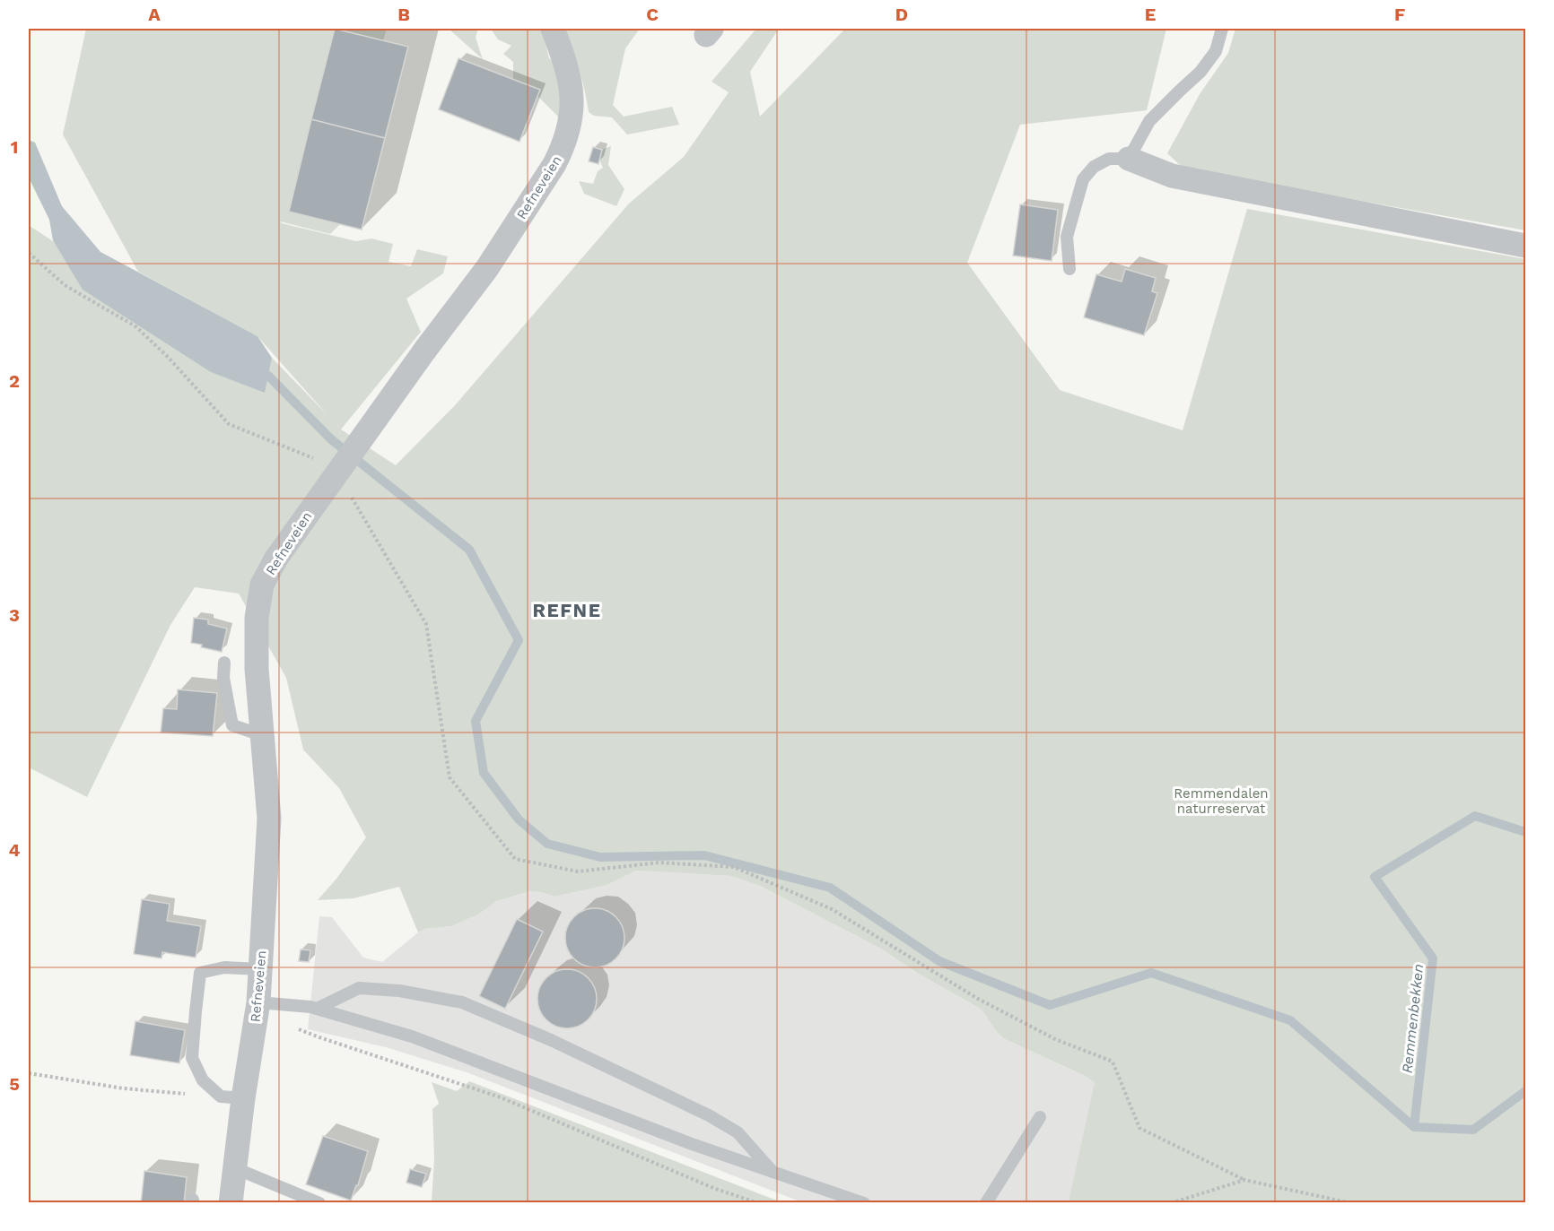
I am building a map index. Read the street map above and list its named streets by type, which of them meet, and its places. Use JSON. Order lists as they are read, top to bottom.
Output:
{
  "streets": {
    "street": ["Refneveien"]
  },
  "districts": ["REFNE"],
  "water": ["Remmenbekken"],
  "parks": ["Remmendalen naturreservat"],
  "grid": {
    "columns": [
      "A",
      "B",
      "C",
      "D",
      "E",
      "F"
    ],
    "rows": [
      "1",
      "2",
      "3",
      "4",
      "5"
    ]
  }
}
